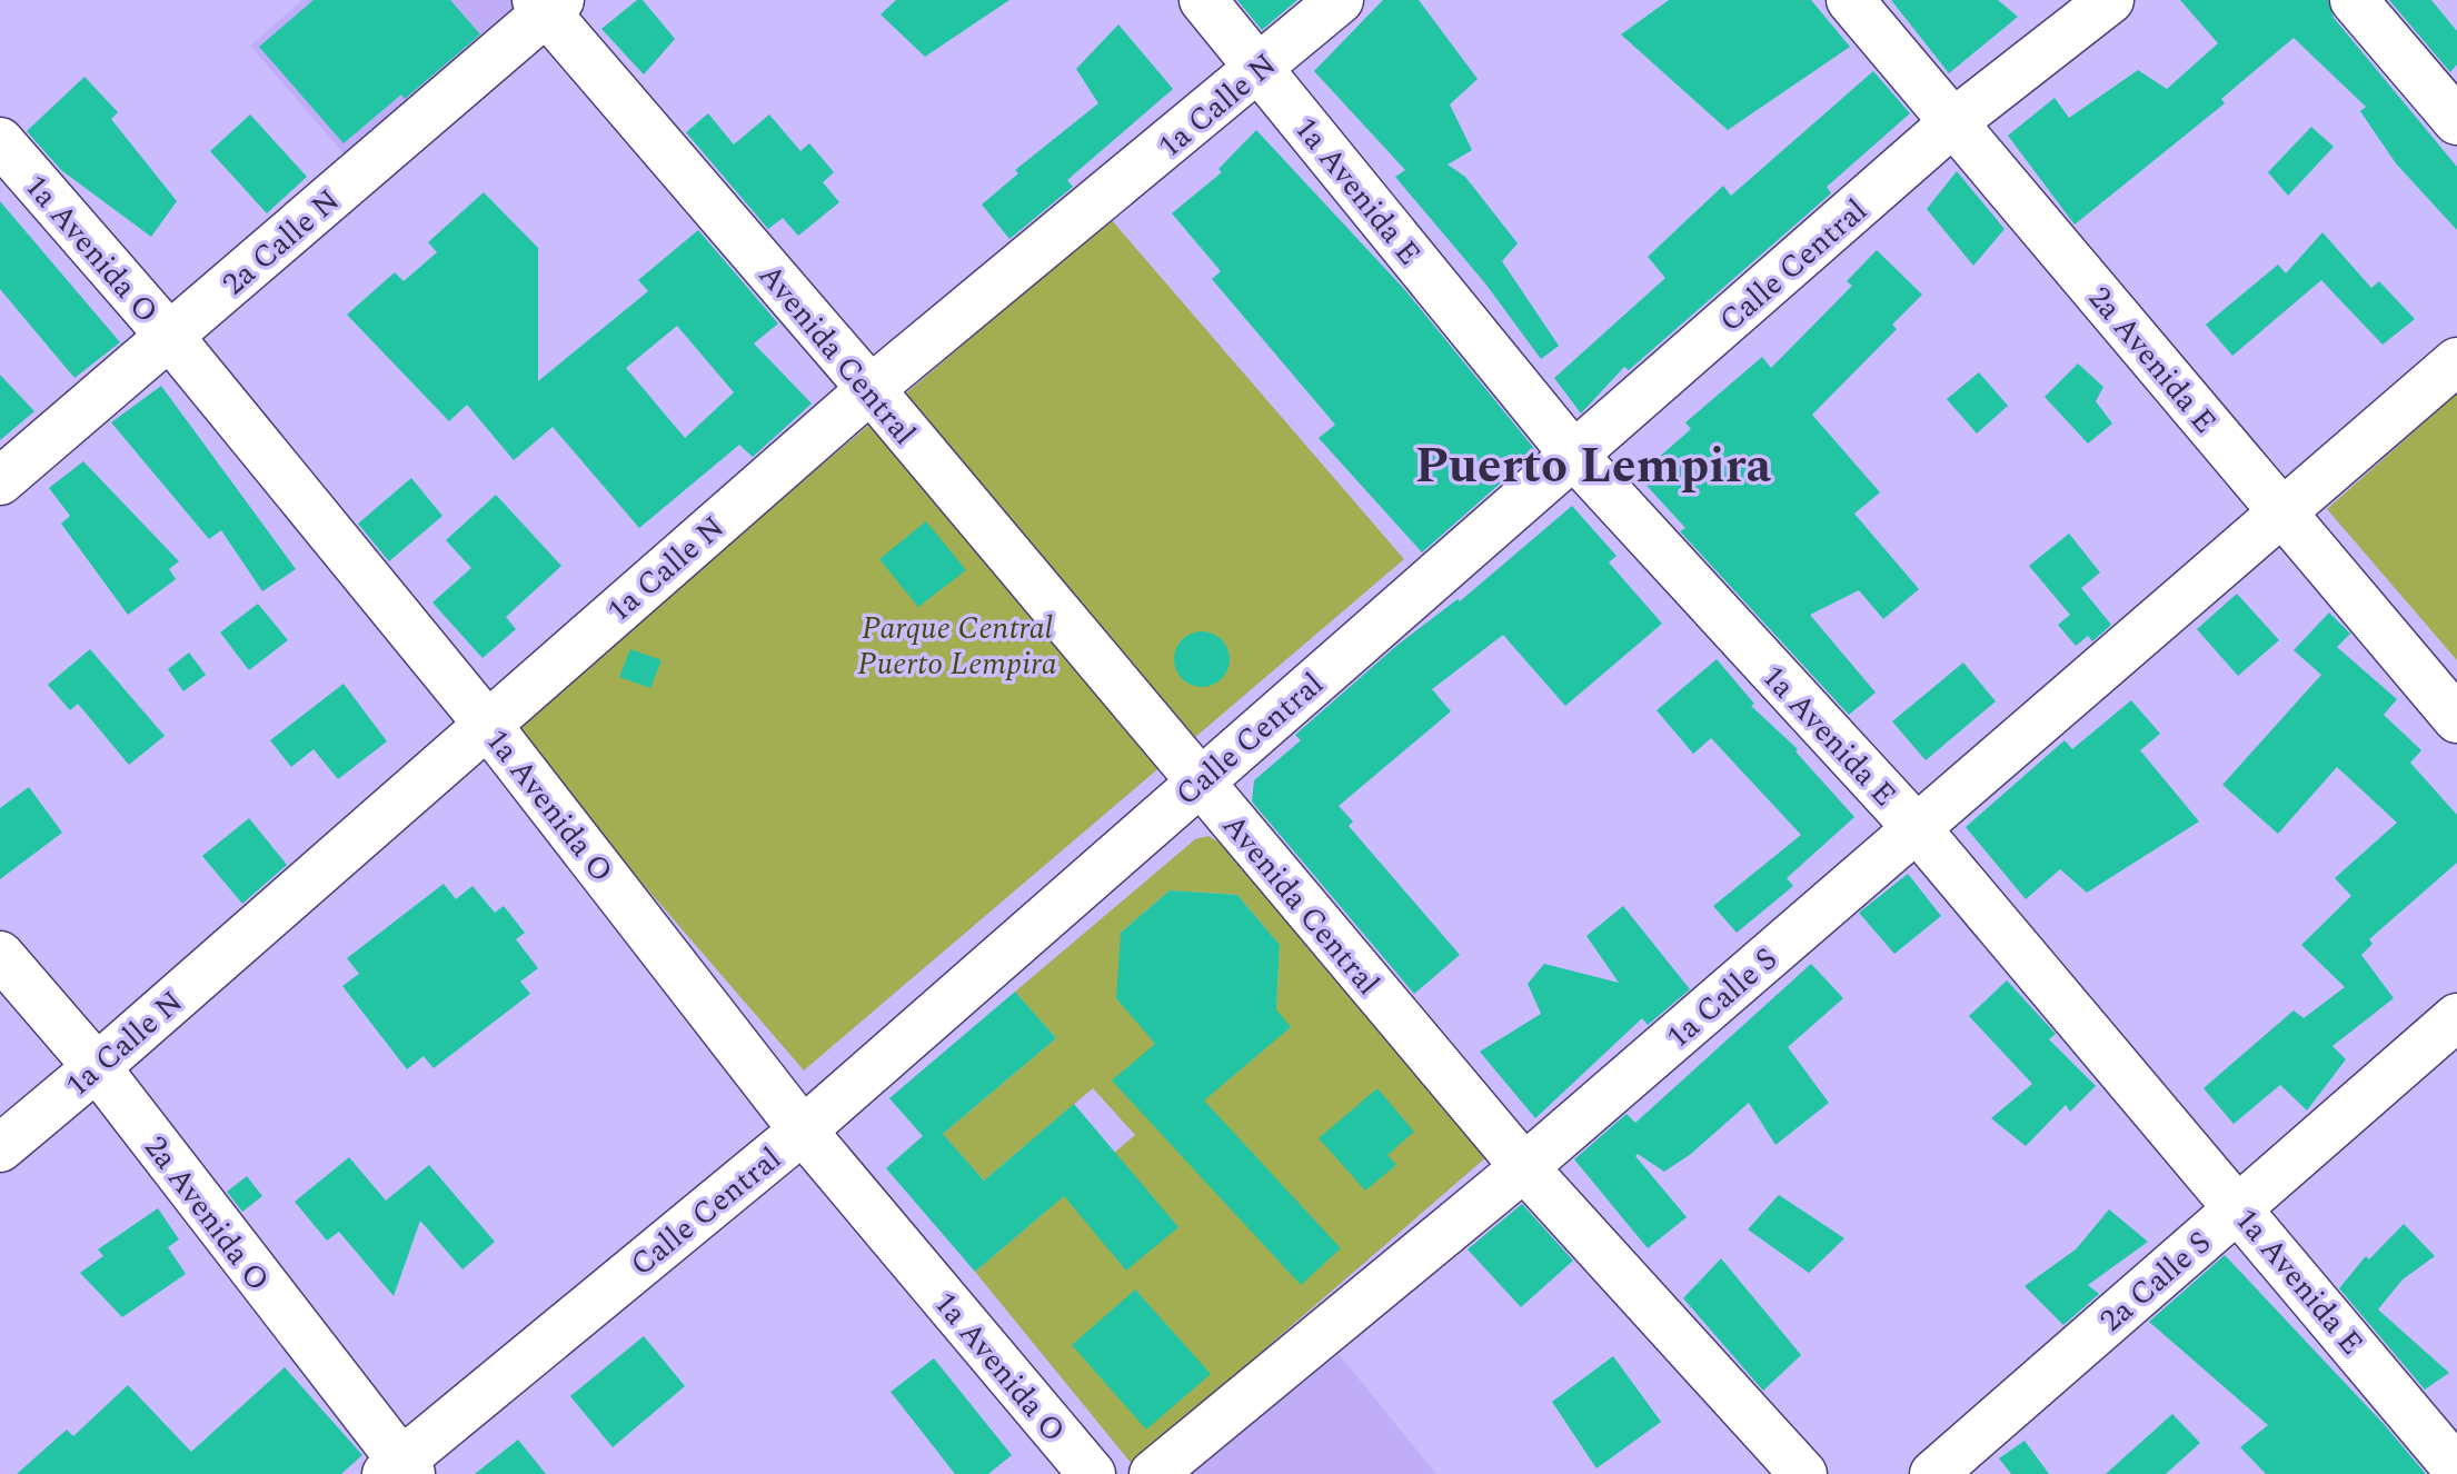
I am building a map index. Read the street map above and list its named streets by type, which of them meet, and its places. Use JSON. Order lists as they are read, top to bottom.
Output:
{
  "streets": {
    "street": [
      "1a Calle N",
      "1a Avenida E",
      "2a Calle N",
      "1a Avenida O",
      "Calle Central",
      "Avenida Central",
      "2a Avenida E",
      "1a Calle S",
      "2a Avenida O",
      "2a Calle S"
    ]
  },
  "crossings": [
    ["1a Calle N", "1a Avenida E"],
    ["1a Calle N", "1a Avenida O"],
    ["1a Calle N", "Avenida Central"],
    ["1a Calle N", "2a Avenida O"],
    ["1a Avenida E", "Calle Central"],
    ["1a Avenida E", "1a Calle S"],
    ["1a Avenida E", "2a Calle S"],
    ["2a Calle N", "1a Avenida O"],
    ["2a Calle N", "Avenida Central"],
    ["1a Avenida O", "Calle Central"],
    ["Calle Central", "Avenida Central"],
    ["Calle Central", "2a Avenida E"],
    ["Calle Central", "2a Avenida O"],
    ["Avenida Central", "1a Calle S"],
    ["2a Avenida E", "1a Calle S"]
  ],
  "districts": ["Puerto Lempira"],
  "parks": ["Parque Central Puerto Lempira"]
}
